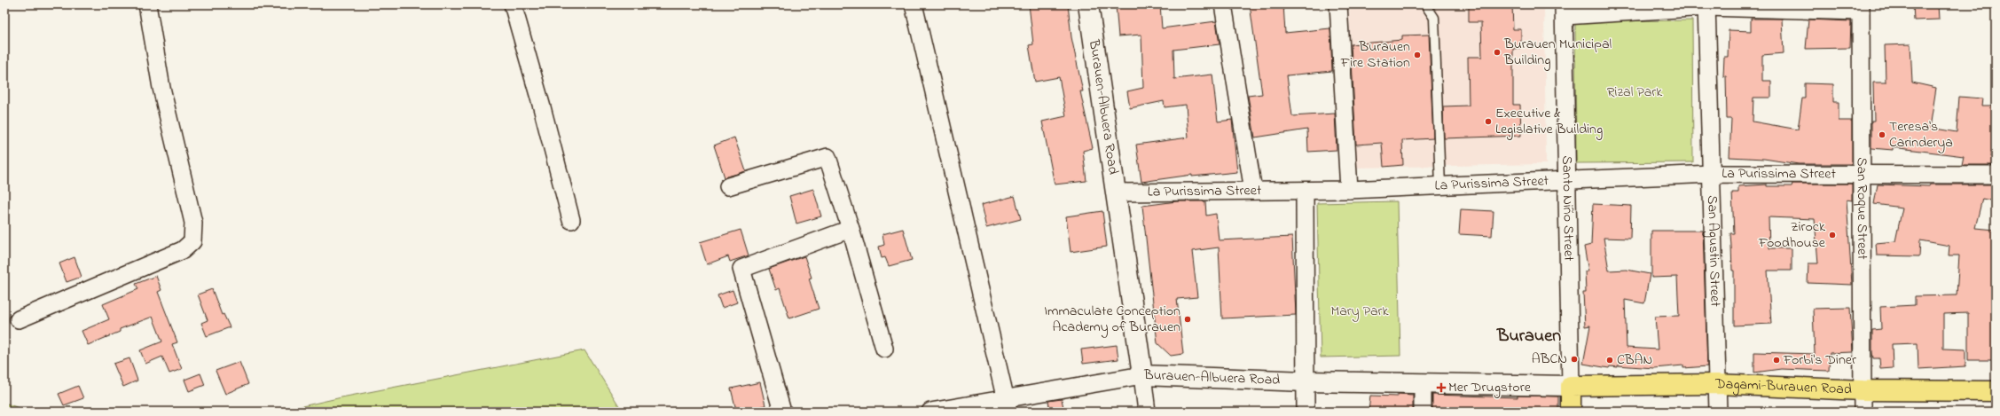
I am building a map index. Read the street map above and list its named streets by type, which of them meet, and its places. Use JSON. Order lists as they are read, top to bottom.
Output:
{
  "streets": {
    "main road": ["Santo Niño Street", "Dagami-Burauen Road"],
    "street": [
      "Burauen-Albuera Road",
      "La Purissima Street",
      "San Roque Street",
      "San Agustin Street"
    ]
  },
  "crossings": [
    ["Burauen-Albuera Road", "La Purissima Street"],
    ["Burauen-Albuera Road", "Santo Niño Street"],
    ["Burauen-Albuera Road", "Dagami-Burauen Road"],
    ["La Purissima Street", "San Roque Street"],
    ["La Purissima Street", "Santo Niño Street"],
    ["La Purissima Street", "San Agustin Street"],
    ["San Roque Street", "Dagami-Burauen Road"],
    ["Santo Niño Street", "Dagami-Burauen Road"],
    ["San Agustin Street", "Dagami-Burauen Road"]
  ],
  "districts": ["Burauen"],
  "parks": ["Rizal Park", "Mary Park"],
  "places": {
    "other": [
      "Burauen Municipal Building",
      "Burauen Fire Station",
      "Executive & Legislative Building",
      "Teresa's Carinderya",
      "Zirock Foodhouse",
      "Immaculate Conception Academy of Burauen",
      "ABCN",
      "CBAN",
      "Forbi's Diner"
    ],
    "health": ["Mer Drugstore"]
  }
}
